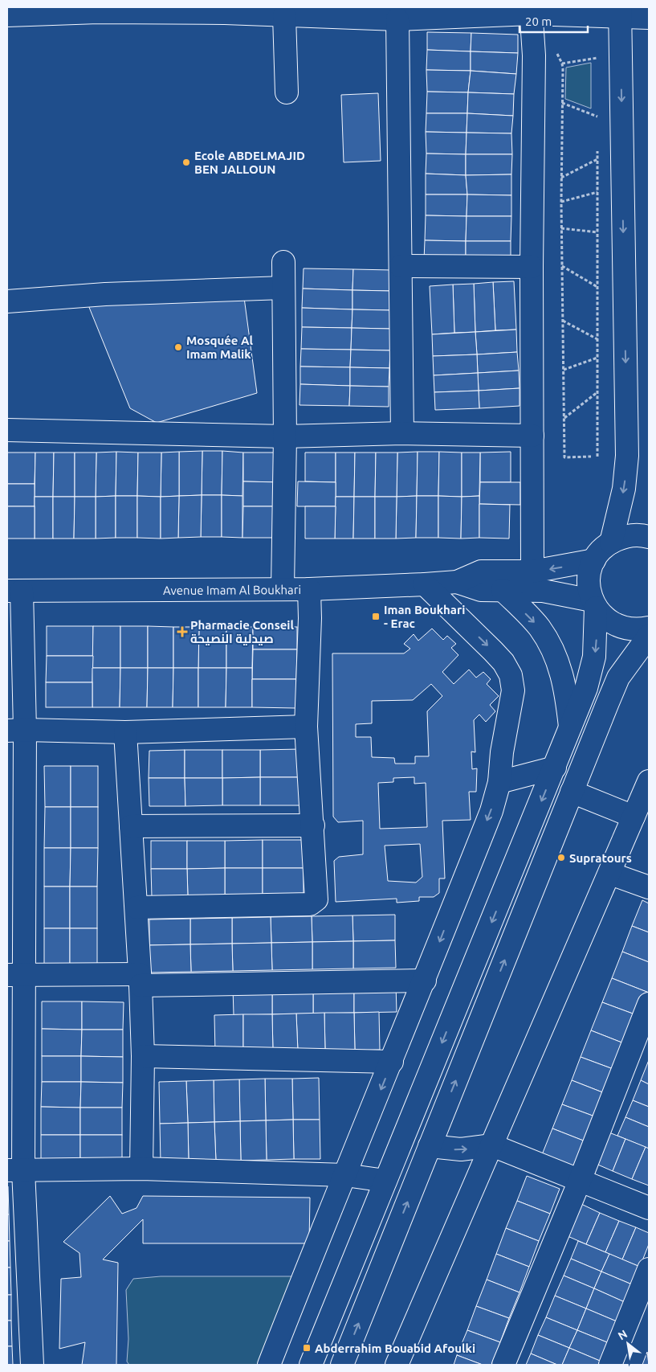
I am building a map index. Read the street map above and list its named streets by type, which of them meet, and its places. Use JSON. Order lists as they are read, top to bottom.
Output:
{
  "streets": {
    "street": ["Avenue Imam Al Boukhari"]
  },
  "places": {
    "other": ["Ecole ABDELMAJID BEN JALLOUN", "Mosquée Al Imam Malik", "Supratours"],
    "transit": ["Iman Boukhari - Erac", "Abderrahim Bouabid Afoulki"],
    "health": ["Pharmacie Conseil صيدلية النصيحة"]
  },
  "scale_bar": "20 m",
  "north": "top left"
}
